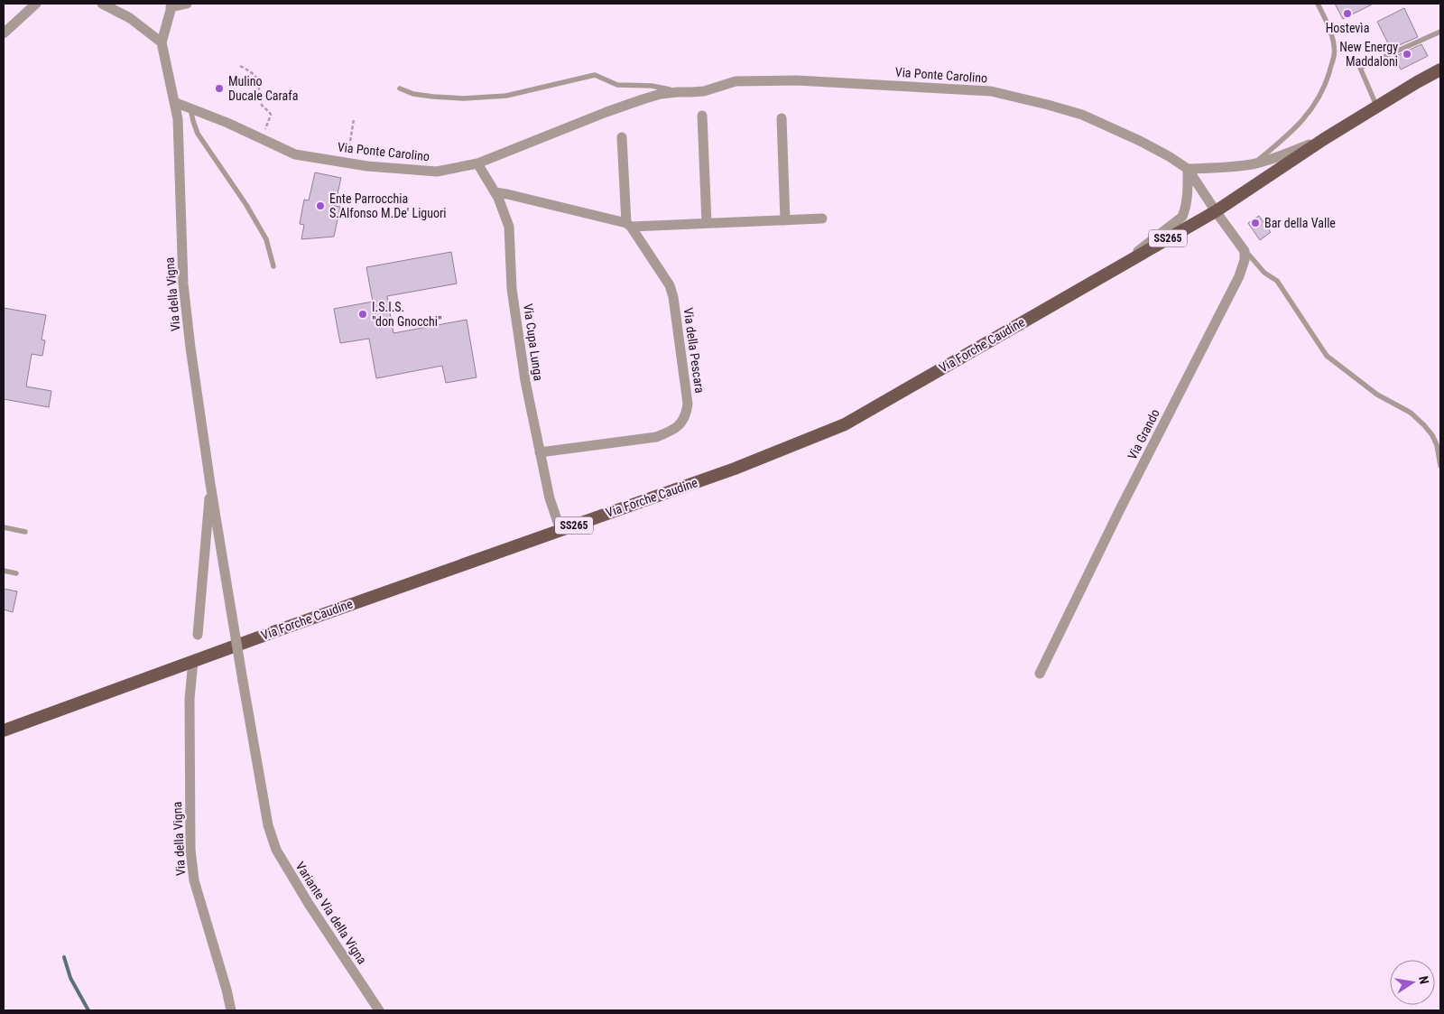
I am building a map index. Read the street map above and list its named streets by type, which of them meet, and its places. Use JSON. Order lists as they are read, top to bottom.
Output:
{
  "streets": {
    "main road": ["SS265", "Via Forche Caudine"],
    "street": [
      "Via Ponte Carolino",
      "Via della Vigna",
      "Via Cupa Lunga",
      "Via della Pescara",
      "Via Grando",
      "Variante Via della Vigna"
    ]
  },
  "crossings": [
    ["Via Ponte Carolino", "Via della Vigna"],
    ["Via Ponte Carolino", "Via Cupa Lunga"],
    ["Via Ponte Carolino", "Via Forche Caudine"],
    ["Via della Vigna", "Via Forche Caudine"],
    ["Via della Vigna", "Variante Via della Vigna"],
    ["Via Cupa Lunga", "Via Forche Caudine"],
    ["Via Cupa Lunga", "Via della Pescara"]
  ],
  "places": [
    "Hostevìa",
    "New Energy Maddaloni",
    "Mulino Ducale Carafa",
    "Ente Parrocchia S.Alfonso M.De' Liguori",
    "Bar della Valle",
    "I.S.I.S. \"don Gnocchi\""
  ],
  "north": "right"
}
